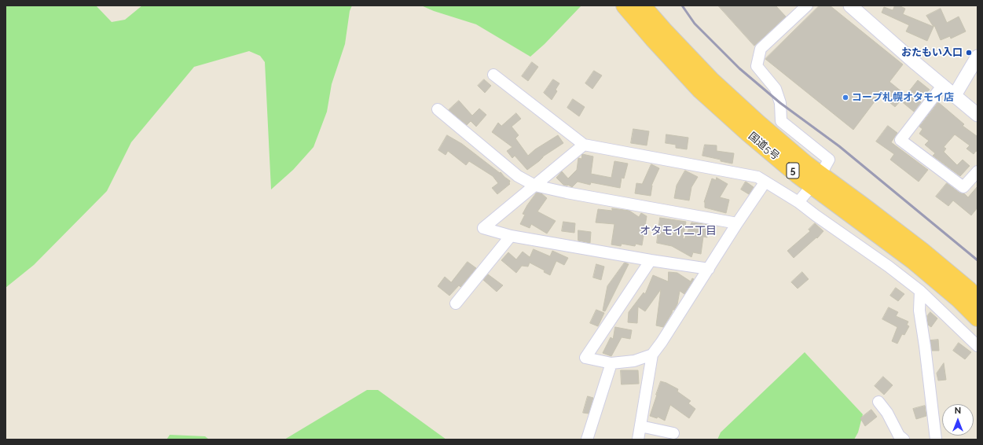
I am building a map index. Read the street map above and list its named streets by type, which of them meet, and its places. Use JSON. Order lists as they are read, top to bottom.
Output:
{
  "streets": {
    "highway": ["国道5号", "5"]
  },
  "districts": ["オタモイ二丁目"],
  "places": ["おたもい入口", "コープ札幌オタモイ店"],
  "north": "top"
}
